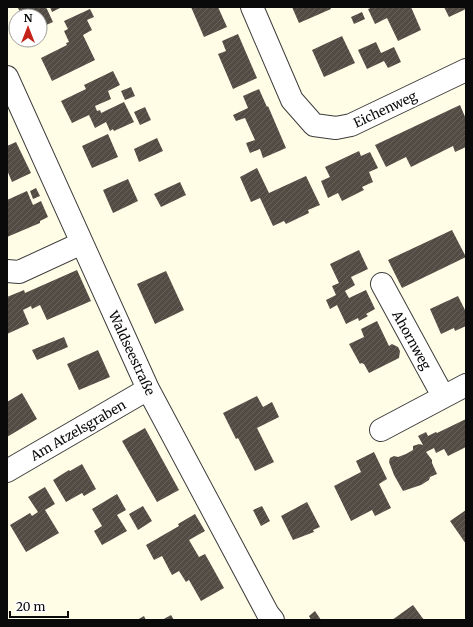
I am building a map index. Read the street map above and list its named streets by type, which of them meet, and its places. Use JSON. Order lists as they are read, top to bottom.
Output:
{
  "streets": {
    "street": [
      "Eichenweg",
      "Ahornweg",
      "Waldseestraße",
      "Am Atzelsgraben"
    ]
  },
  "crossings": [
    ["Waldseestraße", "Am Atzelsgraben"]
  ],
  "scale_bar": "20 m",
  "north": "top"
}
